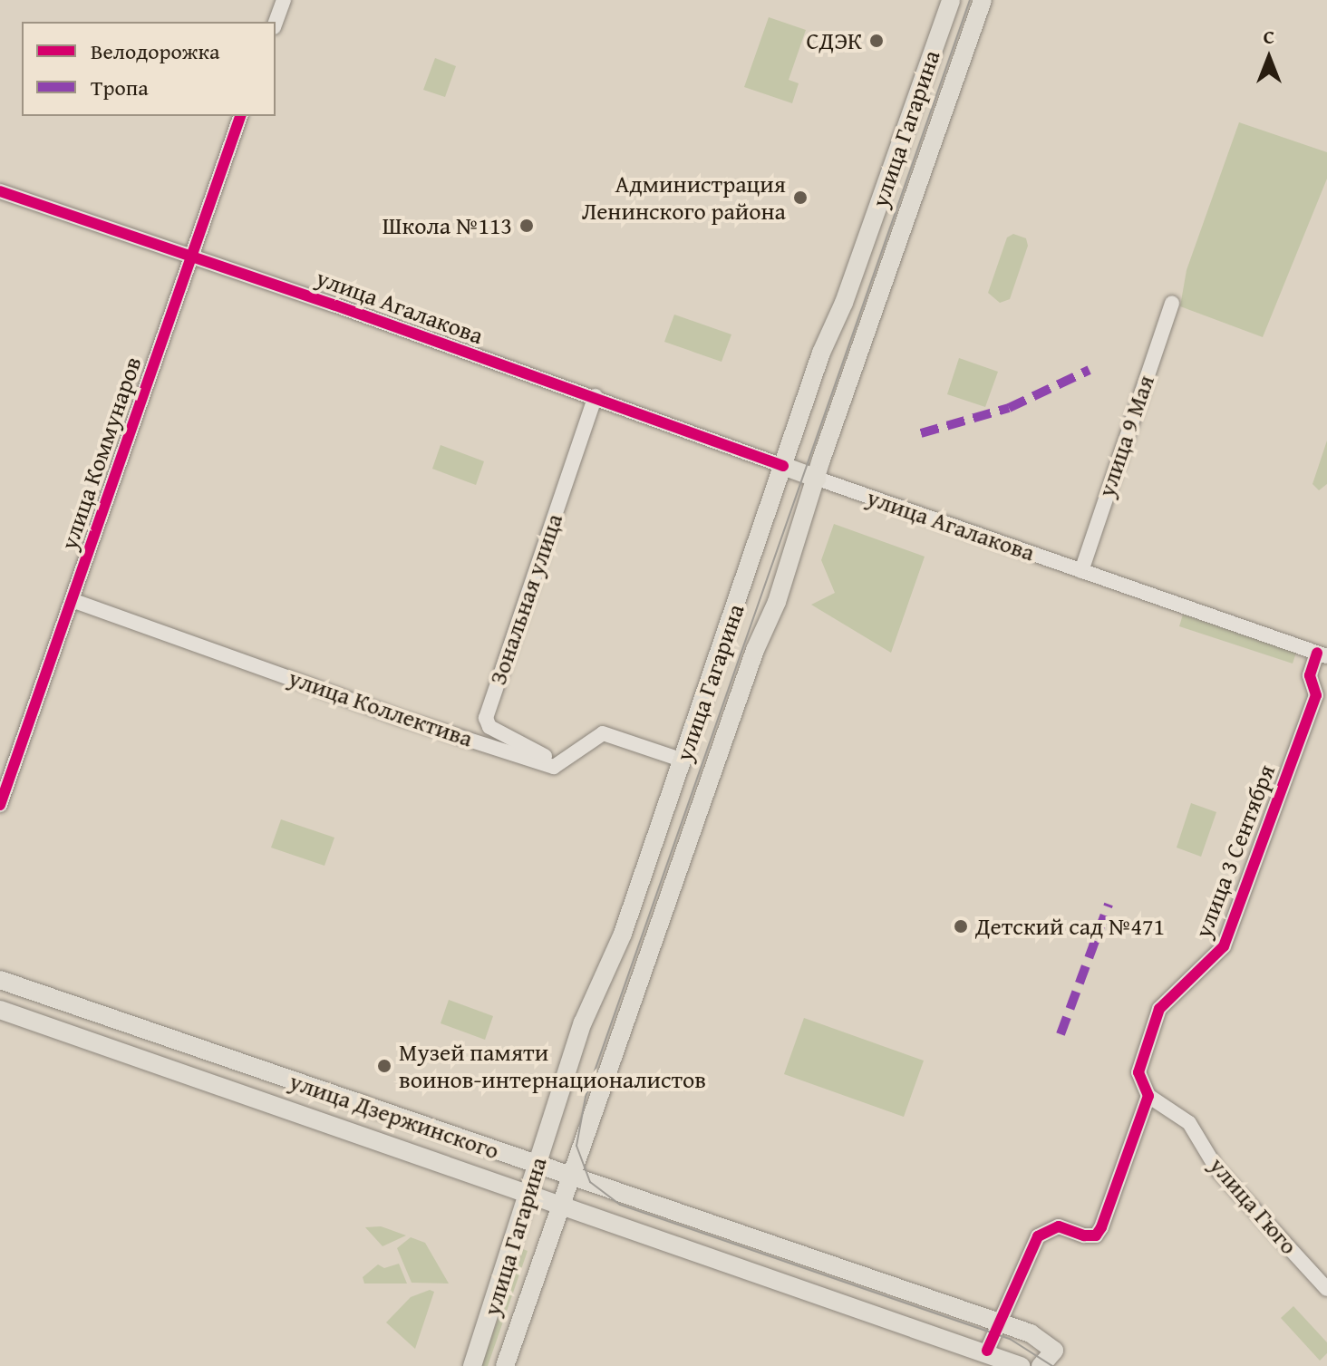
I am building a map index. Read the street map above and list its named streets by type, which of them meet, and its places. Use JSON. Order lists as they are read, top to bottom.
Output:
{
  "streets": {
    "main road": ["улица Гагарина", "улица Агалакова", "улица Дзержинского"],
    "street": [
      "улица 9 Мая",
      "улица Коммунаров",
      "Зональная улица",
      "улица Коллектива",
      "улица 3 Сентября",
      "улица Гюго"
    ]
  },
  "crossings": [
    ["улица Гагарина", "улица Агалакова"],
    ["улица Гагарина", "улица Дзержинского"],
    ["улица Агалакова", "улица 9 Мая"],
    ["улица Агалакова", "улица Коммунаров"],
    ["улица Агалакова", "Зональная улица"],
    ["улица Агалакова", "улица 3 Сентября"],
    ["улица Коммунаров", "улица Коллектива"],
    ["Зональная улица", "улица Коллектива"],
    ["улица 3 Сентября", "улица Гюго"]
  ],
  "places": [
    "СДЭК",
    "Администрация Ленинского района",
    "Школа №113",
    "Детский сад №471",
    "Музей памяти воинов-интернационалистов"
  ],
  "legend": ["Велодорожка", "Тропа"],
  "north": "top"
}
